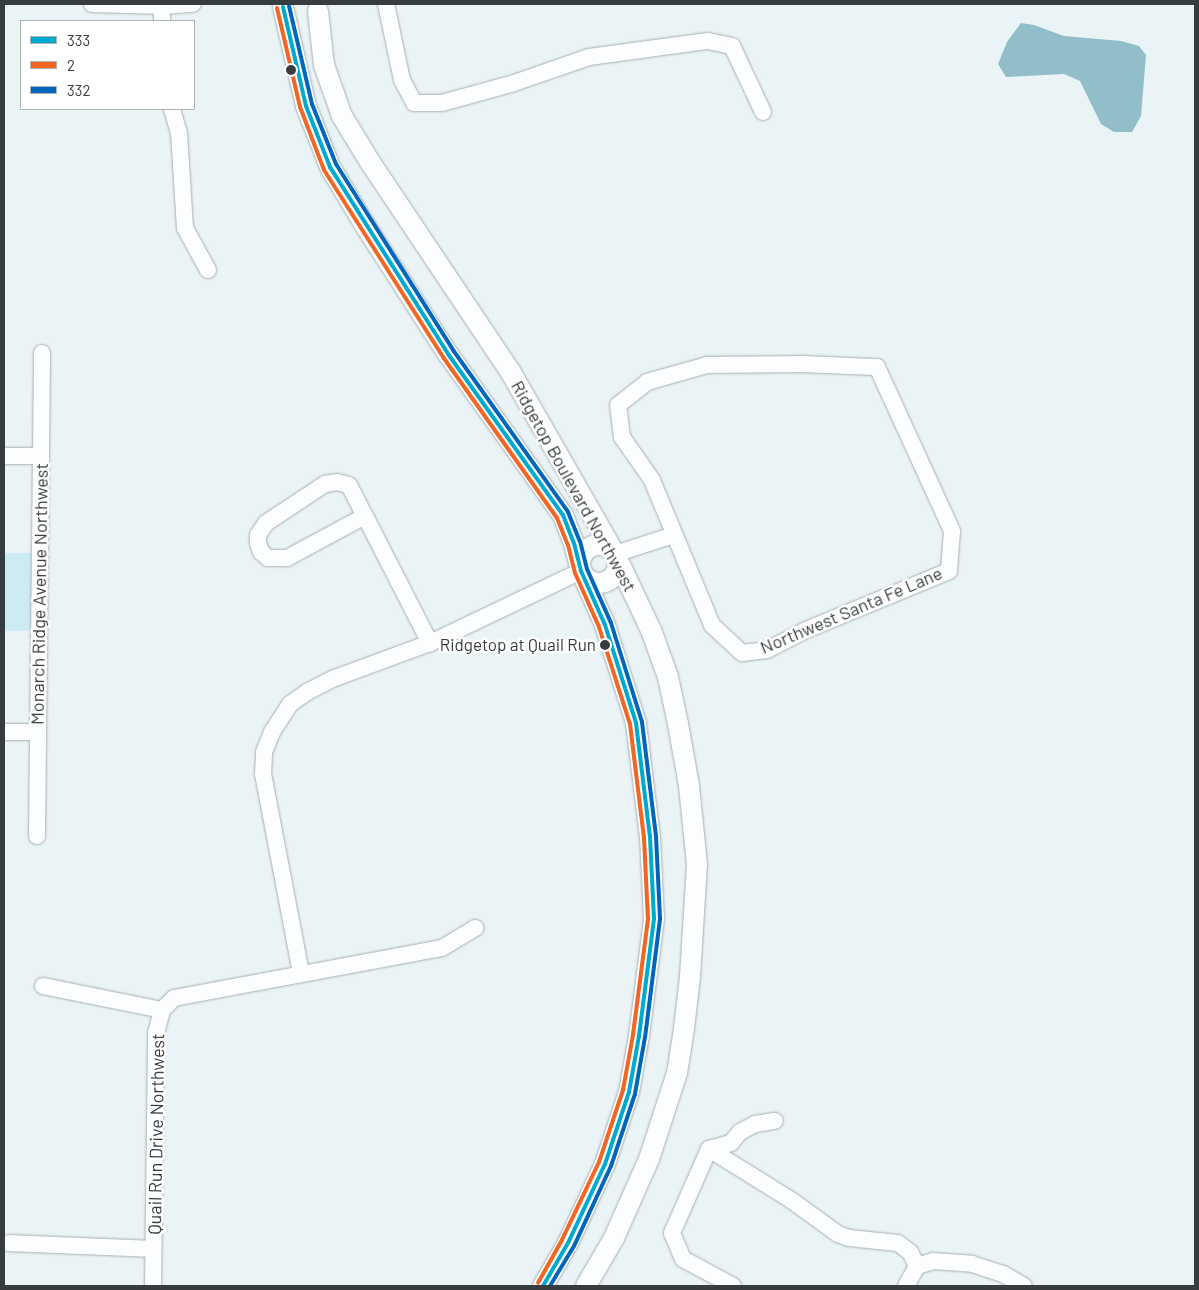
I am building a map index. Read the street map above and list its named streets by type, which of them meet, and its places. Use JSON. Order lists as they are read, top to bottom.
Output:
{
  "streets": {
    "main road": ["Ridgetop Boulevard Northwest"],
    "street": ["Monarch Ridge Avenue Northwest", "Northwest Santa Fe Lane", "Quail Run Drive Northwest"]
  },
  "places": ["Ridgetop at Quail Run"],
  "lines": ["transit line 332", "transit line 333", "transit line 2"],
  "legend": ["333", "2", "332"]
}
